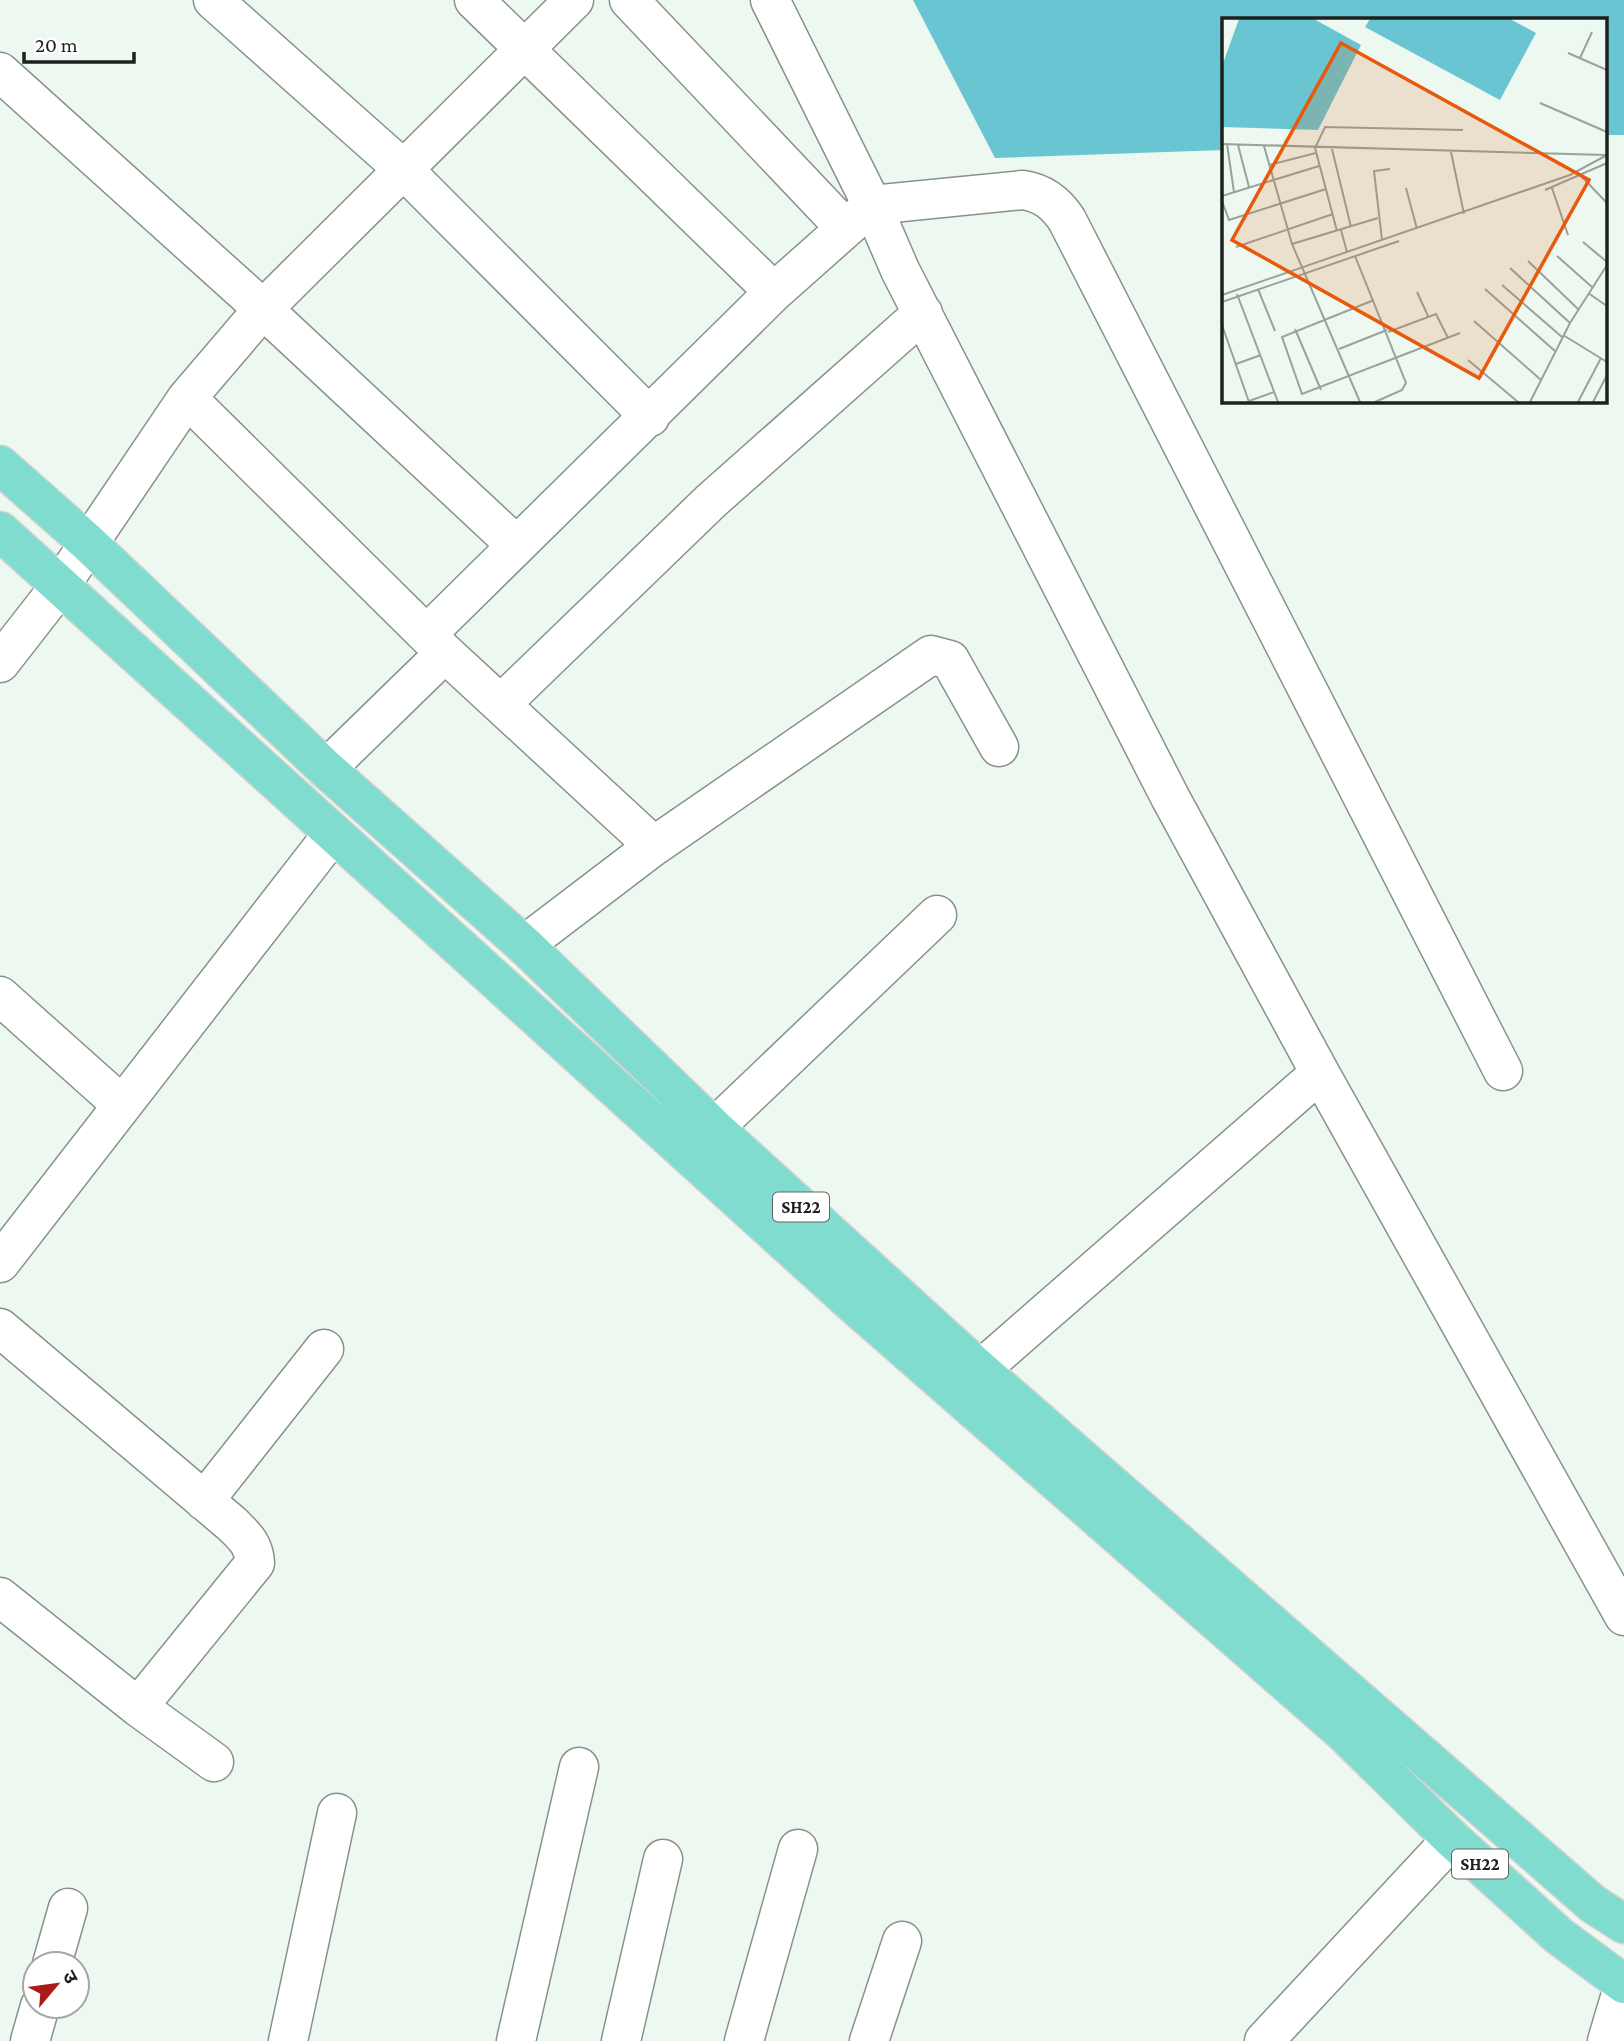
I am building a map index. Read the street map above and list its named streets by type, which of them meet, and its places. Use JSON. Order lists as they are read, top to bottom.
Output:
{
  "streets": {
    "main road": ["SH22"]
  },
  "scale_bar": "20 m",
  "north": "top right"
}
